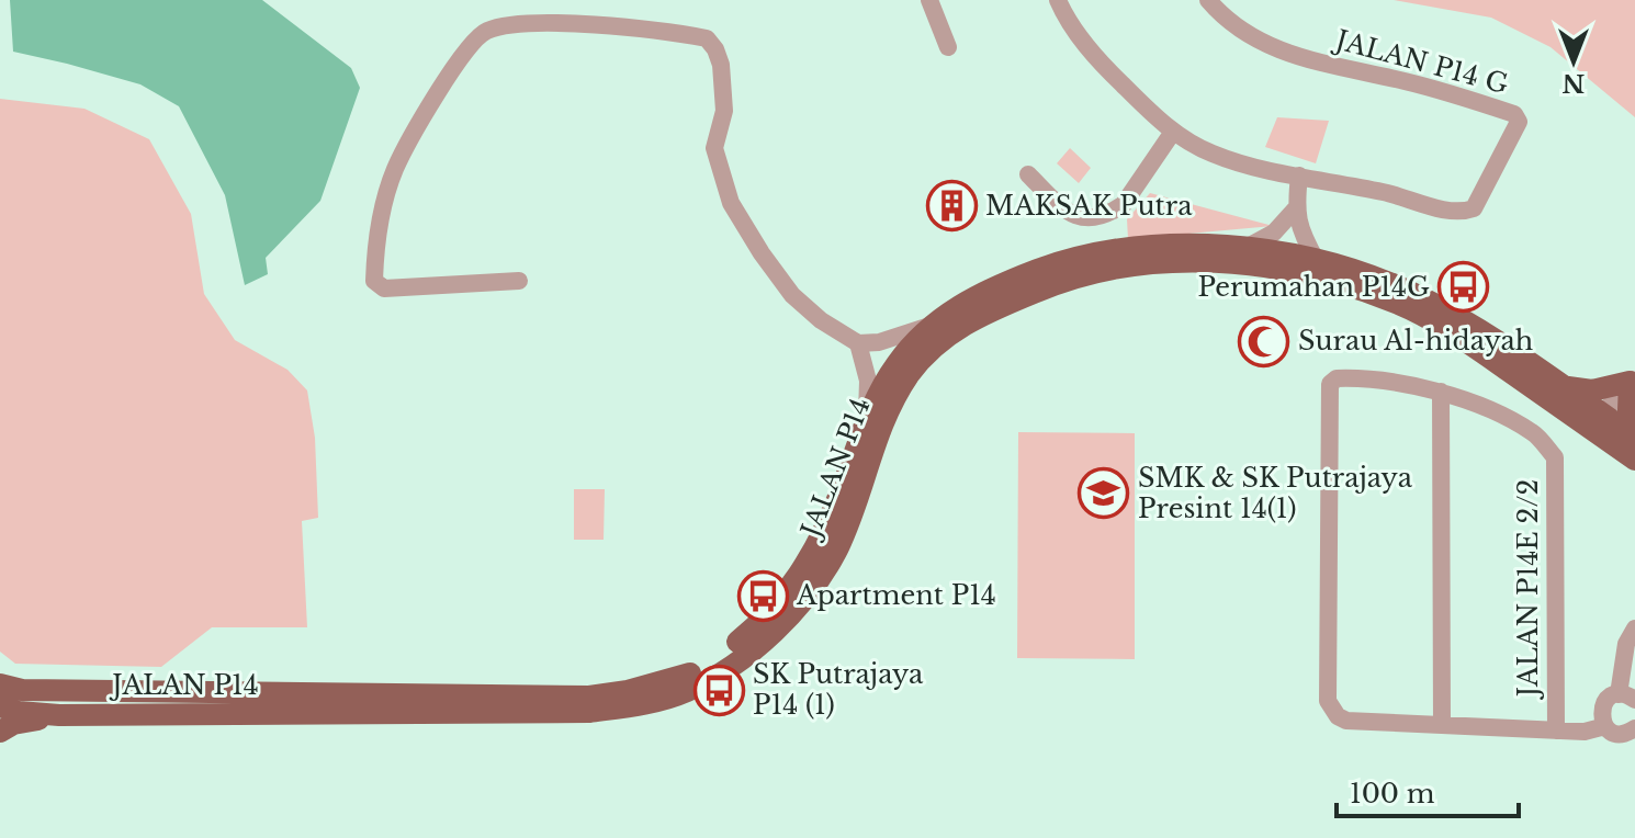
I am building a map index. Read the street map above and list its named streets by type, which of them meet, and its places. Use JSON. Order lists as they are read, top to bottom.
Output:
{
  "streets": {
    "main road": ["JALAN P14"],
    "street": ["JALAN P14 G", "JALAN P14E 2/2"]
  },
  "places": {
    "building": ["MAKSAK Putra"],
    "bus stop": ["Perumahan P14G", "Apartment P14", "SK Putrajaya P14 (1)"],
    "mosque": ["Surau Al-hidayah"],
    "school or university": ["SMK & SK Putrajaya Presint 14(1)"]
  },
  "scale_bar": "100 m",
  "north": "bottom"
}
